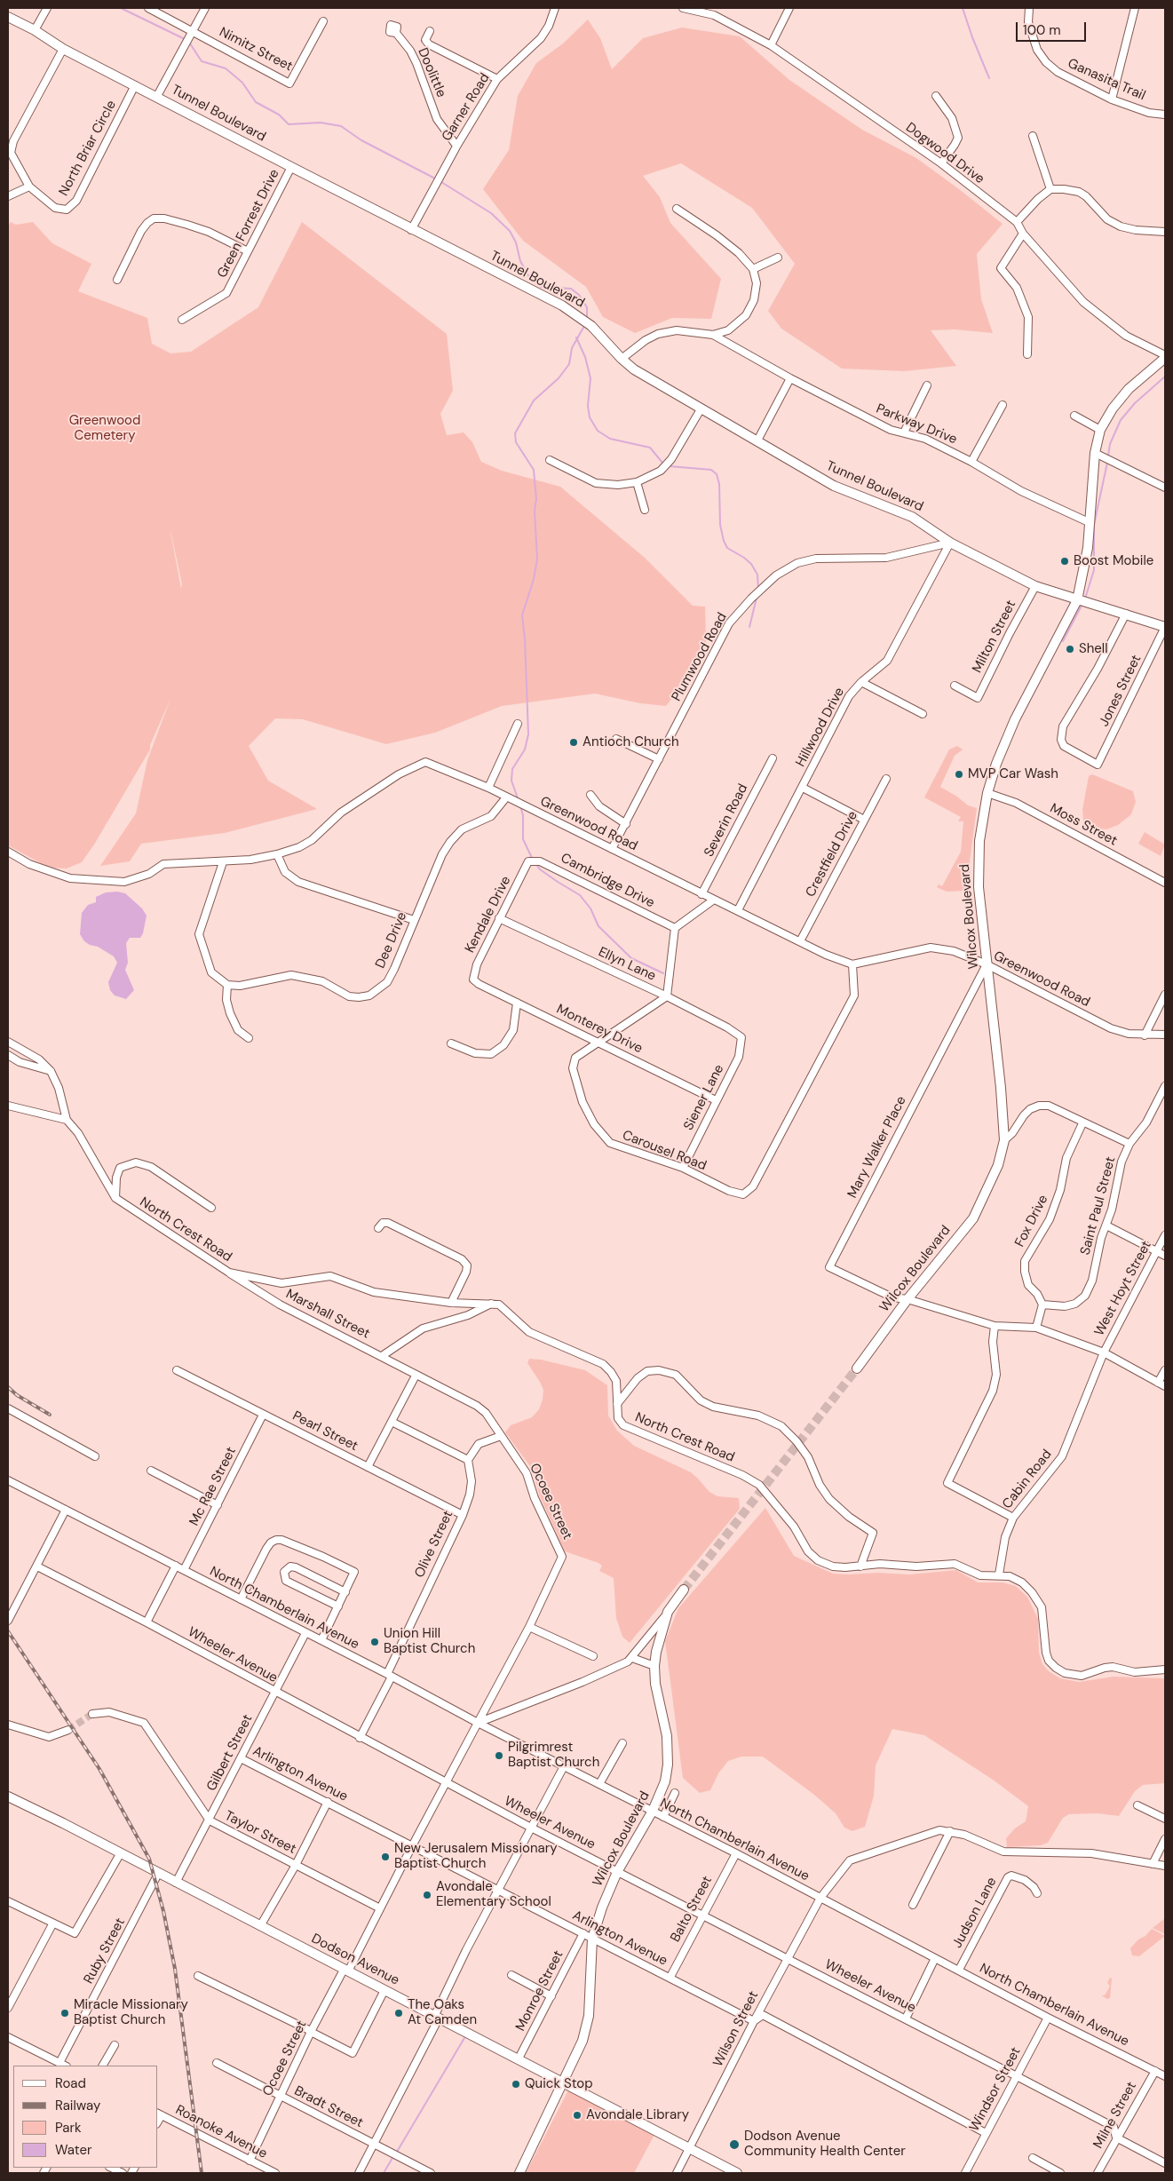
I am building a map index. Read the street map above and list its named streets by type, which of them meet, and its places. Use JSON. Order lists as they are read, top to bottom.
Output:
{
  "streets": {
    "main road": ["Tunnel Boulevard", "Wilcox Boulevard", "Dodson Avenue"],
    "street": [
      "Nimitz Street",
      "Doolittle",
      "Ganasita Trail",
      "Garner Road",
      "North Briar Circle",
      "Dogwood Drive",
      "Green Forrest Drive",
      "Parkway Drive",
      "Milton Street",
      "Plumwood Road",
      "Jones Street",
      "Hillwood Drive",
      "Severin Road",
      "Greenwood Road",
      "Moss Street",
      "Crestfield Drive",
      "Cambridge Drive",
      "Kendale Drive",
      "Dee Drive",
      "Ellyn Lane",
      "Monterey Drive",
      "Siener Lane",
      "Mary Walker Place",
      "Carousel Road",
      "Saint Paul Street",
      "Fox Drive",
      "North Crest Road",
      "West Hoyt Street",
      "Marshall Street",
      "Pearl Street",
      "Cabin Road",
      "Mc Rae Street",
      "Ocoee Street",
      "Olive Street",
      "North Chamberlain Avenue",
      "Wheeler Avenue",
      "Gilbert Street",
      "Arlington Avenue",
      "Taylor Street",
      "Balto Street",
      "Judson Lane",
      "Ruby Street",
      "Monroe Street",
      "Wilson Street",
      "Windsor Street",
      "Bradt Street",
      "Milne Street",
      "Roanoke Avenue"
    ]
  },
  "crossings": [
    ["Doolittle", "Garner Road"],
    ["Garner Road", "Tunnel Boulevard"],
    ["Tunnel Boulevard", "North Briar Circle"],
    ["Tunnel Boulevard", "Green Forrest Drive"],
    ["Tunnel Boulevard", "Milton Street"],
    ["Tunnel Boulevard", "Plumwood Road"],
    ["Tunnel Boulevard", "Jones Street"],
    ["Tunnel Boulevard", "Hillwood Drive"],
    ["Tunnel Boulevard", "Wilcox Boulevard"],
    ["Dogwood Drive", "Wilcox Boulevard"],
    ["Parkway Drive", "Wilcox Boulevard"],
    ["Plumwood Road", "Hillwood Drive"],
    ["Plumwood Road", "Greenwood Road"],
    ["Hillwood Drive", "Greenwood Road"],
    ["Severin Road", "Greenwood Road"],
    ["Greenwood Road", "Crestfield Drive"],
    ["Greenwood Road", "Wilcox Boulevard"],
    ["Greenwood Road", "Dee Drive"],
    ["Greenwood Road", "Mary Walker Place"],
    ["Greenwood Road", "Carousel Road"],
    ["Moss Street", "Wilcox Boulevard"],
    ["Cambridge Drive", "Kendale Drive"],
    ["Kendale Drive", "Ellyn Lane"],
    ["Kendale Drive", "Monterey Drive"],
    ["Wilcox Boulevard", "Mary Walker Place"],
    ["Wilcox Boulevard", "North Chamberlain Avenue"],
    ["Wilcox Boulevard", "Wheeler Avenue"],
    ["Wilcox Boulevard", "Arlington Avenue"],
    ["Wilcox Boulevard", "Dodson Avenue"],
    ["Ellyn Lane", "Siener Lane"],
    ["Ellyn Lane", "Carousel Road"],
    ["Monterey Drive", "Siener Lane"],
    ["Monterey Drive", "Carousel Road"],
    ["Siener Lane", "Carousel Road"],
    ["Saint Paul Street", "Fox Drive"],
    ["North Crest Road", "Marshall Street"],
    ["North Crest Road", "Cabin Road"],
    ["West Hoyt Street", "Cabin Road"],
    ["Marshall Street", "Ocoee Street"],
    ["Pearl Street", "Mc Rae Street"],
    ["Pearl Street", "Olive Street"],
    ["Mc Rae Street", "North Chamberlain Avenue"],
    ["Ocoee Street", "North Chamberlain Avenue"],
    ["Ocoee Street", "Wheeler Avenue"],
    ["Ocoee Street", "Arlington Avenue"],
    ["Ocoee Street", "Taylor Street"],
    ["Ocoee Street", "Dodson Avenue"],
    ["Ocoee Street", "Bradt Street"],
    ["Ocoee Street", "Roanoke Avenue"],
    ["Olive Street", "North Chamberlain Avenue"],
    ["Olive Street", "Wheeler Avenue"],
    ["North Chamberlain Avenue", "Gilbert Street"],
    ["North Chamberlain Avenue", "Balto Street"],
    ["North Chamberlain Avenue", "Judson Lane"],
    ["North Chamberlain Avenue", "Wilson Street"],
    ["North Chamberlain Avenue", "Windsor Street"],
    ["North Chamberlain Avenue", "Milne Street"],
    ["Wheeler Avenue", "Gilbert Street"],
    ["Wheeler Avenue", "Balto Street"],
    ["Wheeler Avenue", "Wilson Street"],
    ["Wheeler Avenue", "Windsor Street"],
    ["Wheeler Avenue", "Milne Street"],
    ["Gilbert Street", "Arlington Avenue"],
    ["Gilbert Street", "Taylor Street"],
    ["Gilbert Street", "Dodson Avenue"],
    ["Arlington Avenue", "Balto Street"],
    ["Arlington Avenue", "Monroe Street"],
    ["Arlington Avenue", "Wilson Street"],
    ["Arlington Avenue", "Windsor Street"],
    ["Ruby Street", "Dodson Avenue"],
    ["Dodson Avenue", "Monroe Street"],
    ["Dodson Avenue", "Wilson Street"]
  ],
  "parks": ["Greenwood Cemetery"],
  "places": [
    "Boost Mobile",
    "Shell",
    "Antioch Church",
    "MVP Car Wash",
    "Union Hill Baptist Church",
    "Pilgrimrest Baptist Church",
    "New Jerusalem Missionary Baptist Church",
    "Avondale Elementary School",
    "Miracle Missionary Baptist Church",
    "The Oaks At Camden",
    "Quick Stop",
    "Avondale Library",
    "Dodson Avenue Community Health Center"
  ],
  "legend": [
    "Road",
    "Railway",
    "Park",
    "Water"
  ],
  "scale_bar": "100 m"
}
